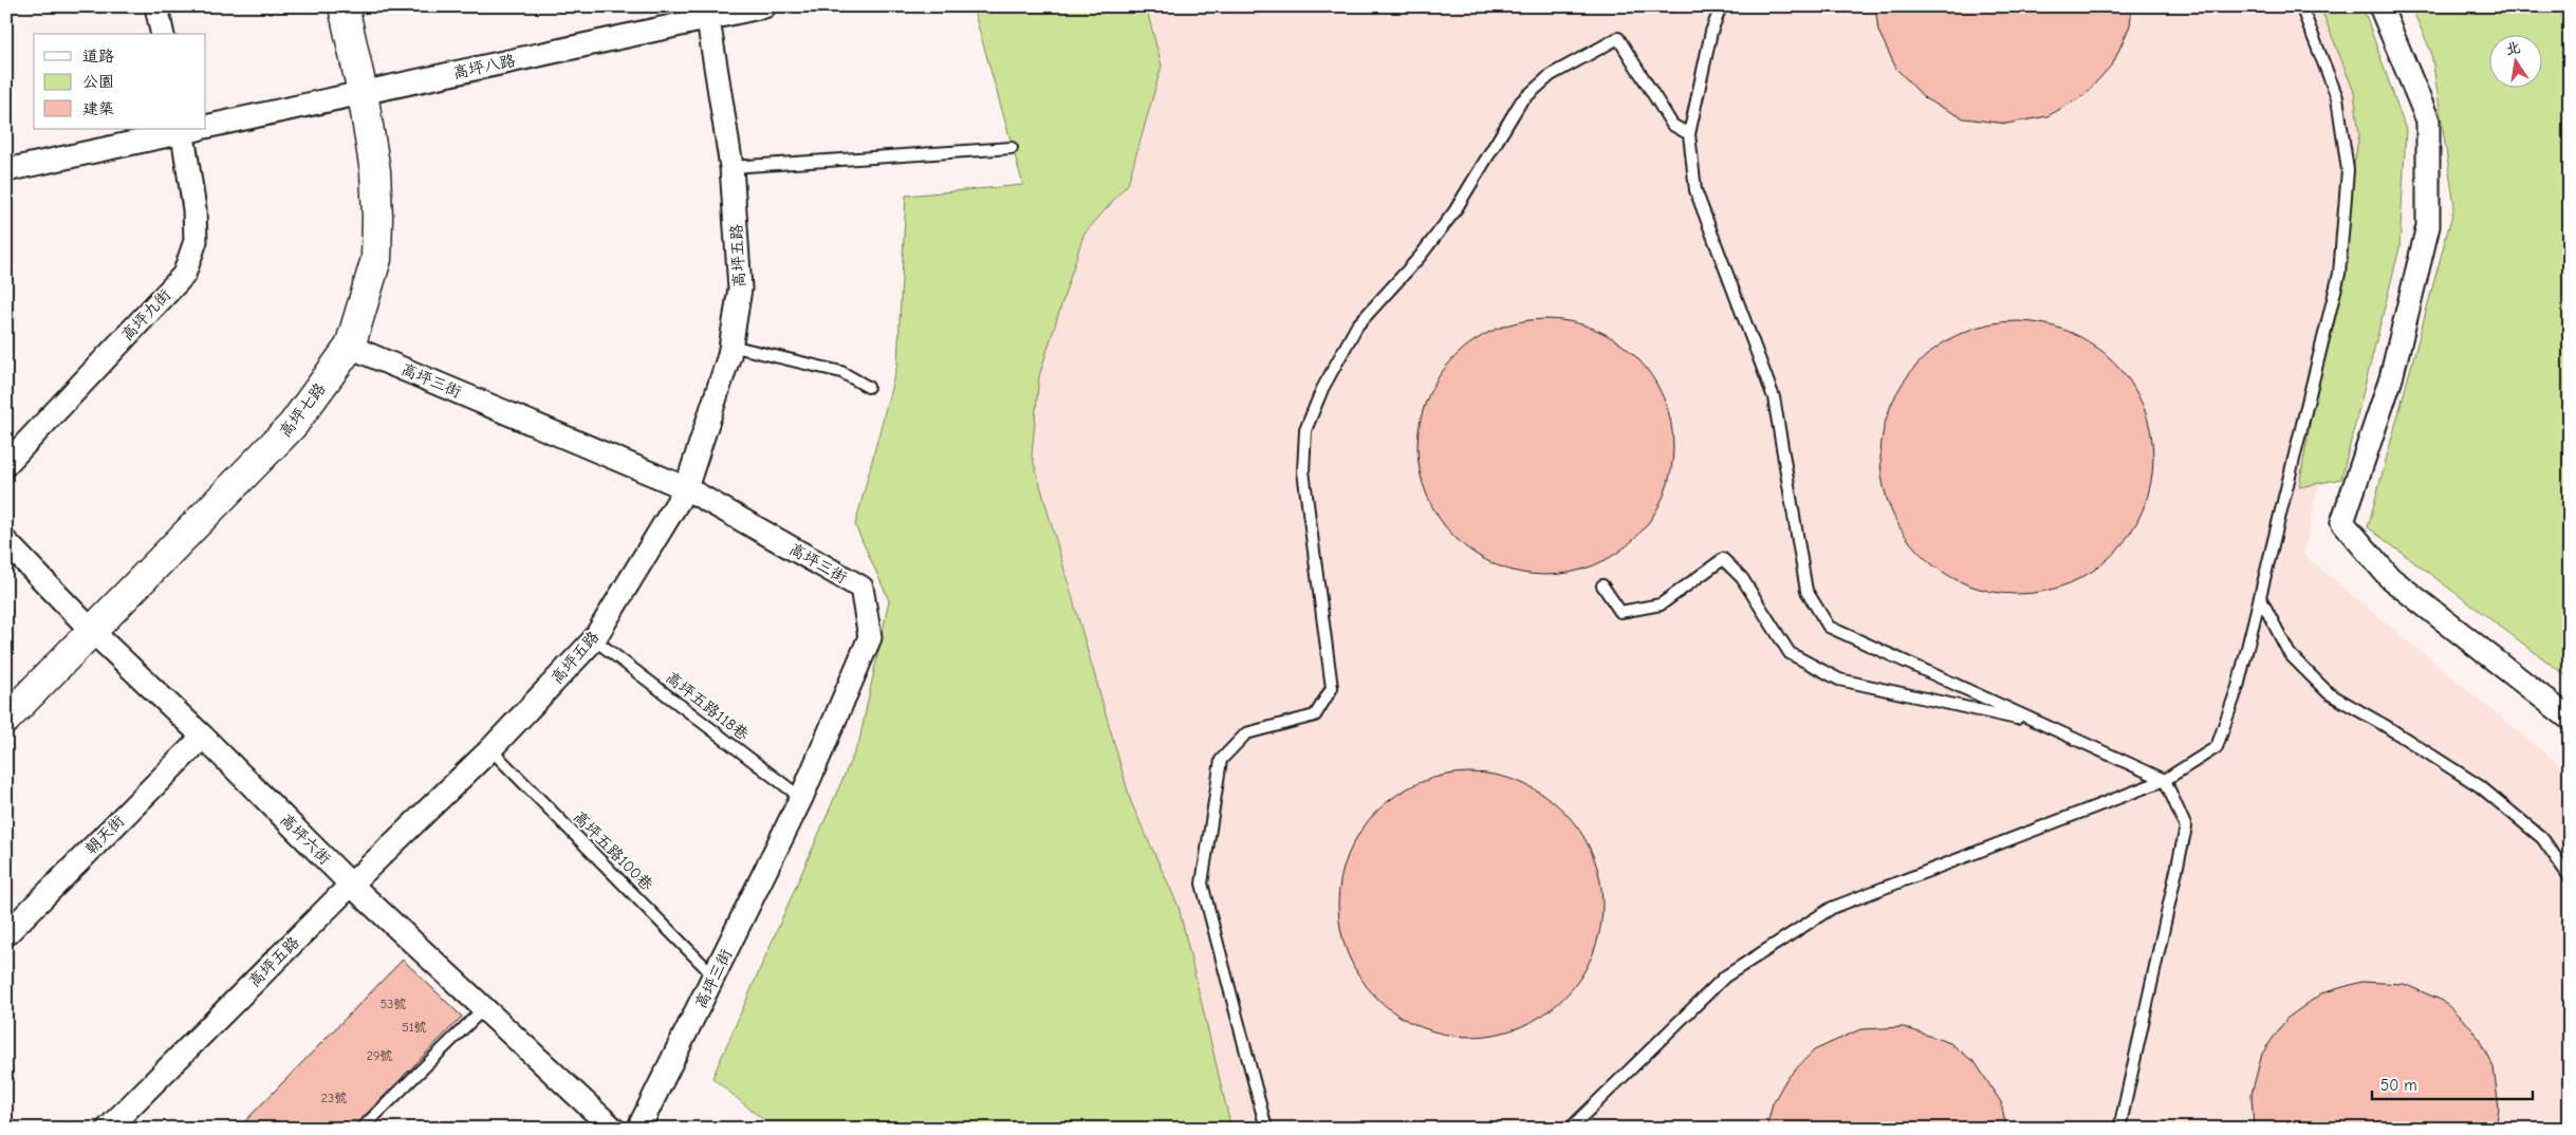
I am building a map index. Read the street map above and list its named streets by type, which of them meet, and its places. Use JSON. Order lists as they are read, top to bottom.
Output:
{
  "streets": {
    "street": [
      "高坪八路",
      "高坪五路",
      "高坪九街",
      "高坪三街",
      "高坪七路",
      "朝天街",
      "高坪六街"
    ],
    "lane": ["高坪五路118巷", "高坪五路100巷"]
  },
  "crossings": [
    ["高坪八路", "高坪五路"],
    ["高坪八路", "高坪九街"],
    ["高坪八路", "高坪七路"],
    ["高坪五路", "高坪三街"],
    ["高坪五路", "高坪五路118巷"],
    ["高坪五路", "高坪六街"],
    ["高坪五路", "高坪五路100巷"],
    ["高坪三街", "高坪七路"],
    ["高坪三街", "高坪五路118巷"],
    ["高坪三街", "高坪五路100巷"],
    ["高坪七路", "高坪六街"],
    ["朝天街", "高坪六街"]
  ],
  "house_numbers": [
    "53號",
    "51號",
    "29號",
    "23號"
  ],
  "legend": ["道路", "公園", "建築"],
  "scale_bar": "50 m",
  "north": "top"
}
